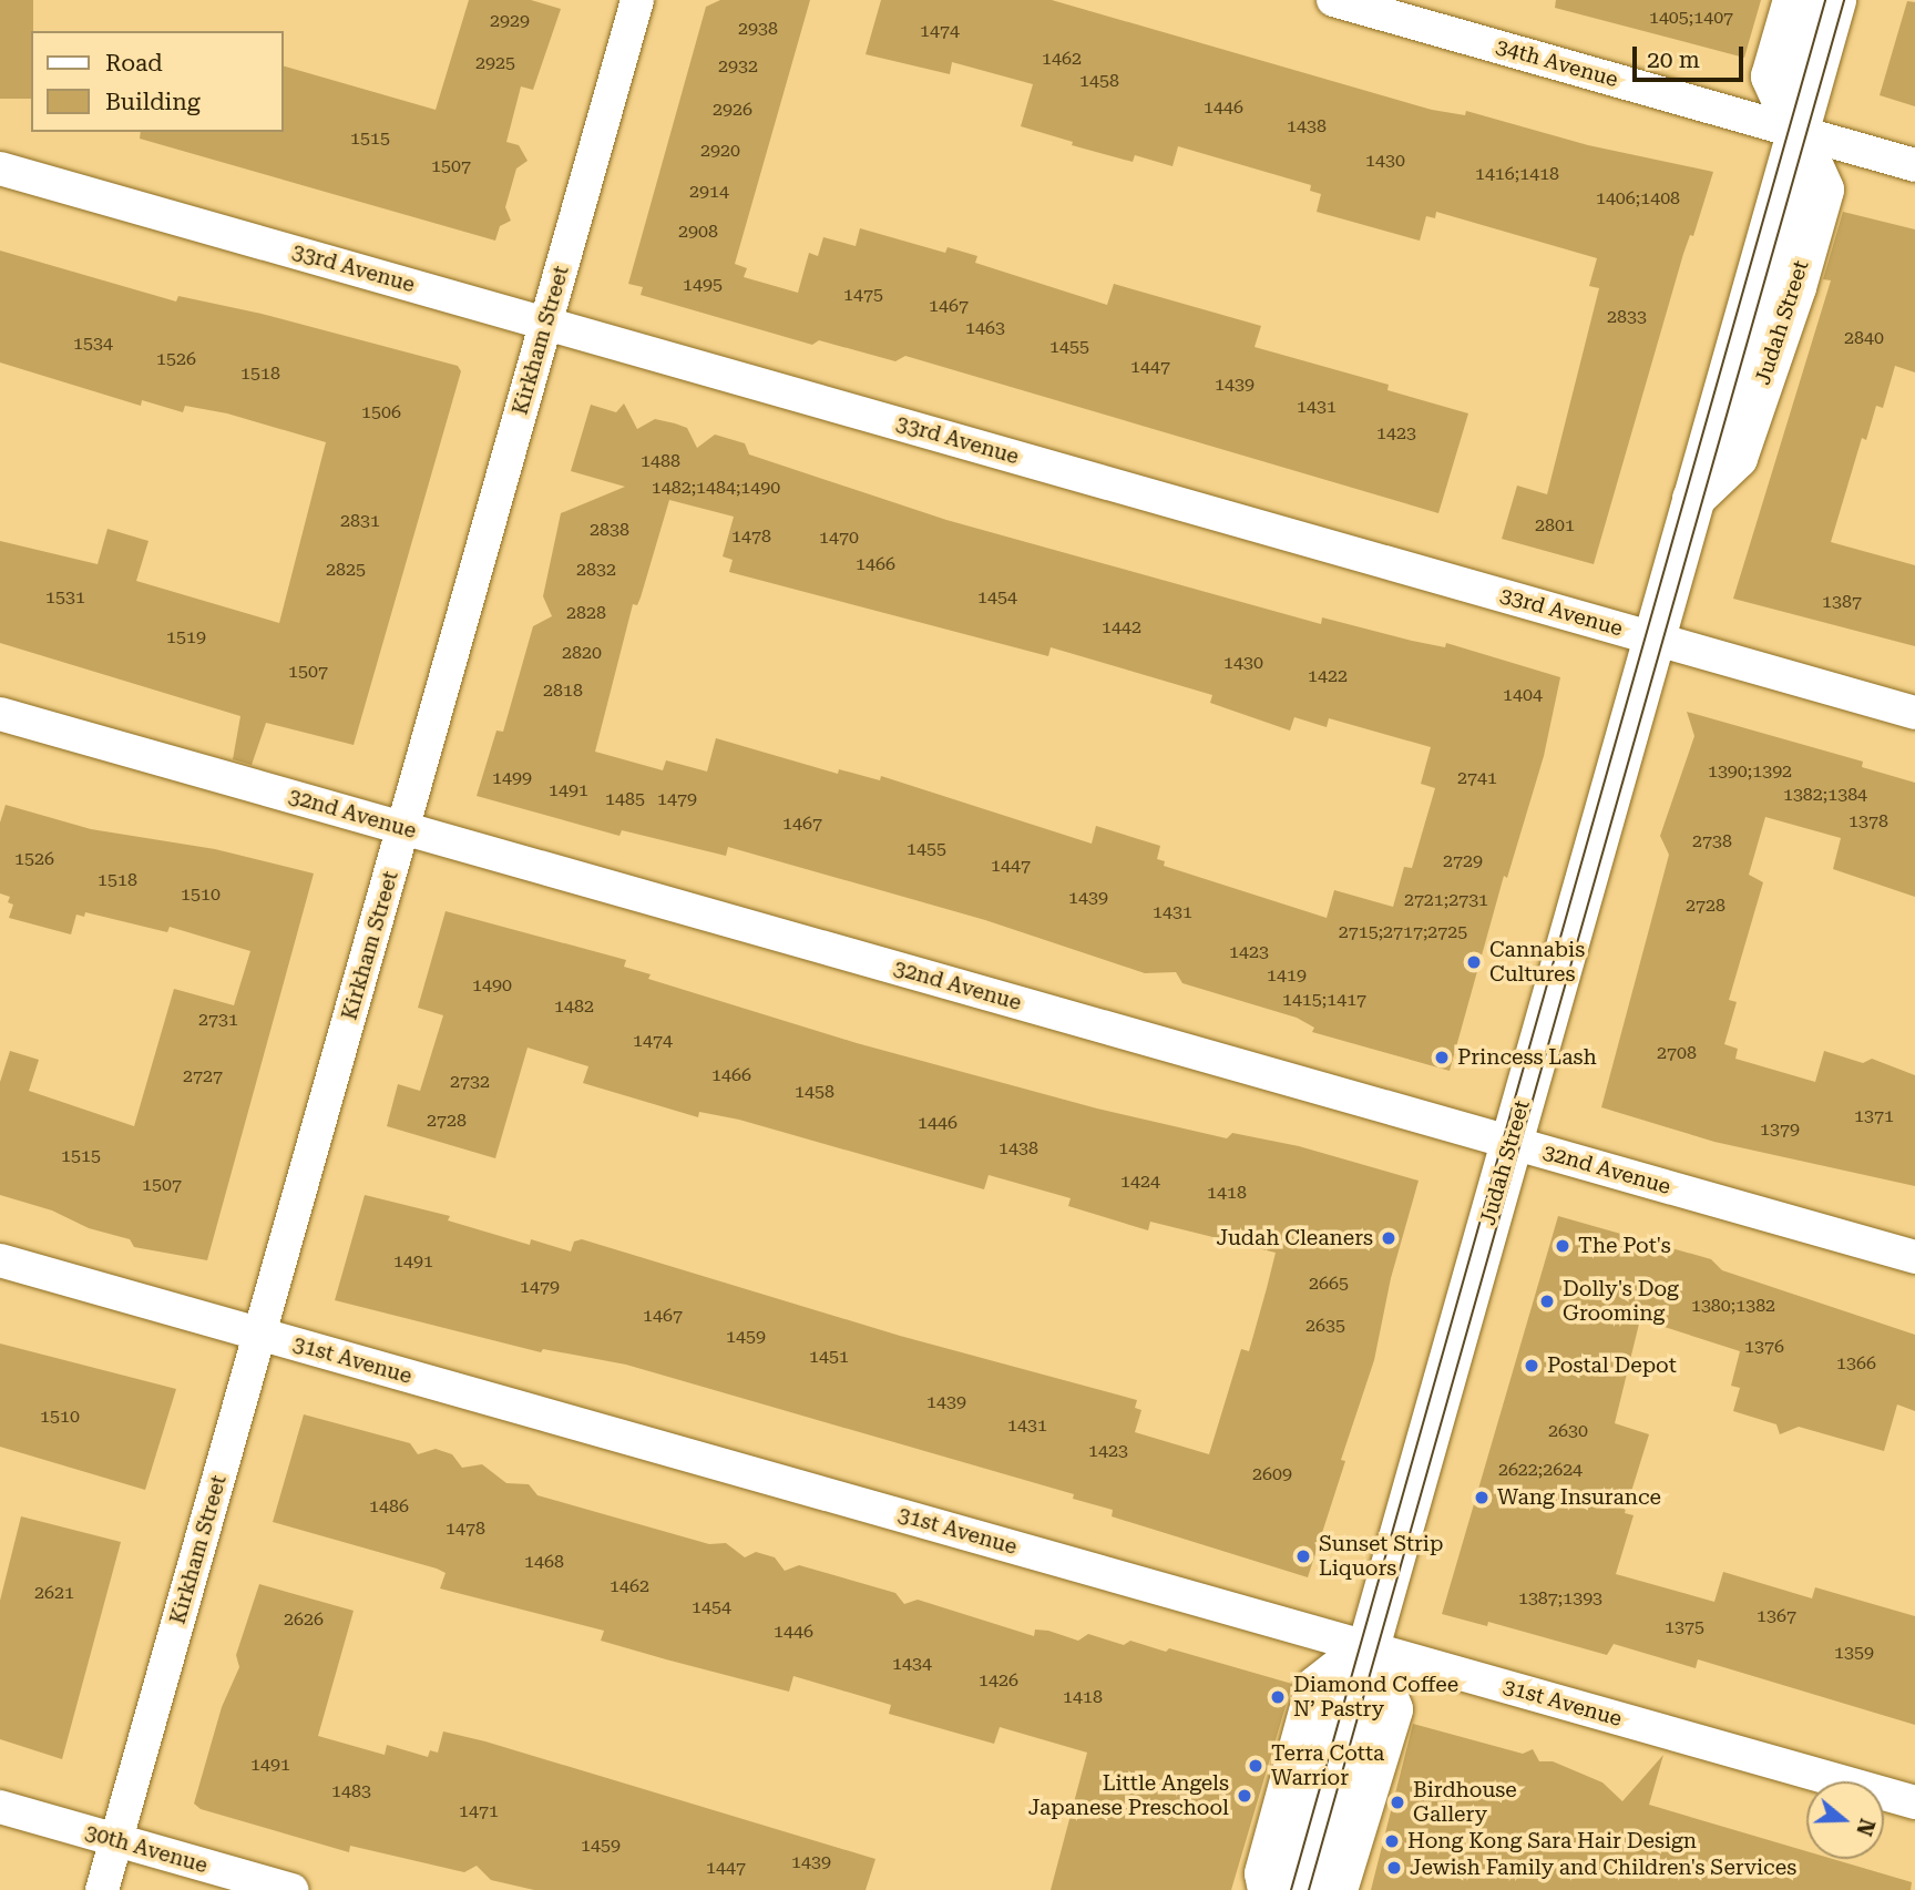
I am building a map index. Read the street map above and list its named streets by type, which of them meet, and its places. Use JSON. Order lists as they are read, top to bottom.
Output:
{
  "streets": {
    "street": [
      "34th Avenue",
      "33rd Avenue",
      "Judah Street",
      "Kirkham Street",
      "32nd Avenue",
      "31st Avenue",
      "30th Avenue"
    ]
  },
  "crossings": [
    ["34th Avenue", "Judah Street"],
    ["33rd Avenue", "Judah Street"],
    ["33rd Avenue", "Kirkham Street"],
    ["Judah Street", "32nd Avenue"],
    ["Judah Street", "31st Avenue"],
    ["Kirkham Street", "32nd Avenue"],
    ["Kirkham Street", "31st Avenue"],
    ["Kirkham Street", "30th Avenue"]
  ],
  "places": [
    "Cannabis Cultures",
    "Princess Lash",
    "Judah Cleaners",
    "The Pot's",
    "Dolly's Dog Grooming",
    "Postal Depot",
    "Wang Insurance",
    "Sunset Strip Liquors",
    "Diamond Coffee N’ Pastry",
    "Terra Cotta Warrior",
    "Little Angels Japanese Preschool",
    "Birdhouse Gallery",
    "Hong Kong Sara Hair Design",
    "Jewish Family and Children's Services"
  ],
  "house_numbers": [
    "1405;1407",
    "2929",
    "2938",
    "1474",
    "1462",
    "2925",
    "2932",
    "1458",
    "1446",
    "2926",
    "1438",
    "1515",
    "2920",
    "1430",
    "1507",
    "1416;1418",
    "2914",
    "1406;1408",
    "2908",
    "1495",
    "1475",
    "1467",
    "2833",
    "1463",
    "2840",
    "1534",
    "1455",
    "1526",
    "1447",
    "1518",
    "1439",
    "1431",
    "1506",
    "1423",
    "1488",
    "1482;1484;1490",
    "2831",
    "2801",
    "2838",
    "1478",
    "1470",
    "1466",
    "2825",
    "2832",
    "1531",
    "1454",
    "1387",
    "2828",
    "1442",
    "1519",
    "2820",
    "1430",
    "1507",
    "1422",
    "2818",
    "1404",
    "1390;1392",
    "1499",
    "2741",
    "1491",
    "1382;1384",
    "1485",
    "1479",
    "1378",
    "1467",
    "2738",
    "1455",
    "1526",
    "2729",
    "1447",
    "1518",
    "1510",
    "1439",
    "2721;2731",
    "2728",
    "1431",
    "2715;2717;2725",
    "1423",
    "1419",
    "1490",
    "1415;1417",
    "1482",
    "2731",
    "1474",
    "2708",
    "1466",
    "2727",
    "2732",
    "1458",
    "1371",
    "2728",
    "1446",
    "1379",
    "1438",
    "1515",
    "1424",
    "1507",
    "1418",
    "1491",
    "2665",
    "1479",
    "1380;1382",
    "1467",
    "2635",
    "1459",
    "1376",
    "1451",
    "1366",
    "1439",
    "1510",
    "1431",
    "2630",
    "1423",
    "2622;2624",
    "2609",
    "1486",
    "1478",
    "1468",
    "1462",
    "2621",
    "1387;1393",
    "1454",
    "1367",
    "2626",
    "1375",
    "1446",
    "1359",
    "1434",
    "1426",
    "1418",
    "1491",
    "1483",
    "1471",
    "1459",
    "1439",
    "1447"
  ],
  "legend": ["Road", "Building"],
  "scale_bar": "20 m",
  "north": "right"
}
